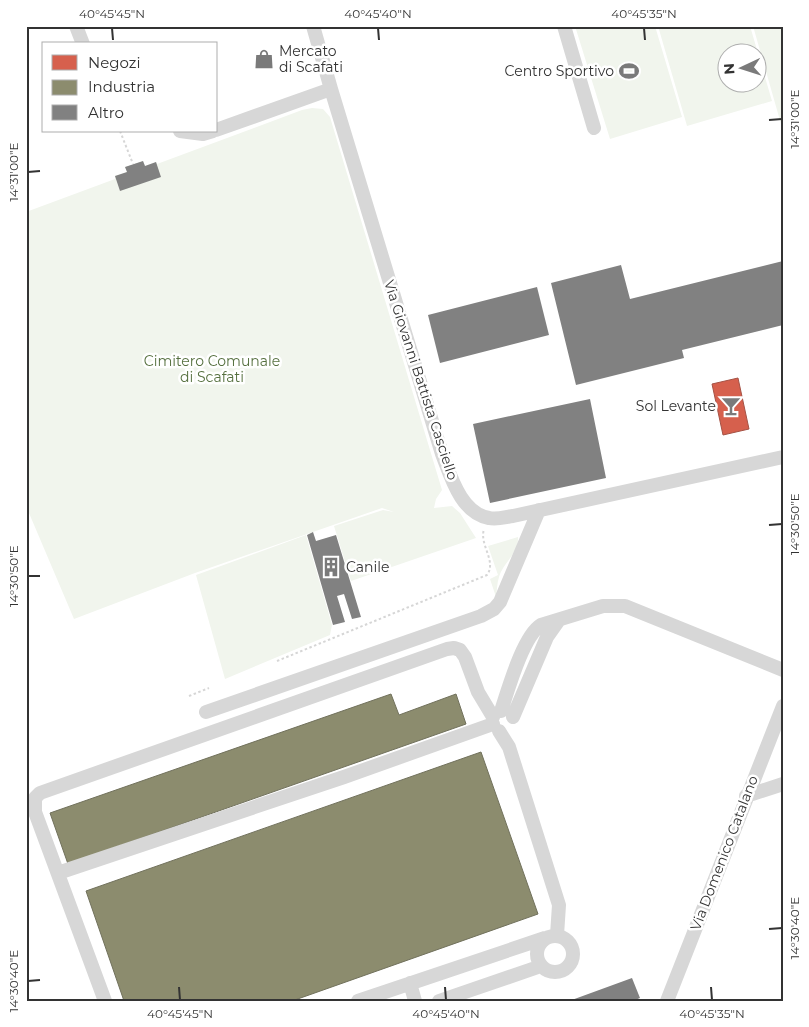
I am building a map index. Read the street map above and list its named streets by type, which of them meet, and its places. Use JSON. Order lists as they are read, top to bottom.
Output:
{
  "streets": {
    "street": ["Via Giovanni Battista Casciello", "Via Domenico Catalano"]
  },
  "parks": ["Cimitero Comunale di Scafati"],
  "places": {
    "shop": ["Mercato di Scafati"],
    "sports": ["Centro Sportivo"],
    "bar": ["Sol Levante"],
    "building": ["Canile"]
  },
  "legend": ["Negozi", "Industria", "Altro"],
  "north": "left",
  "coordinates": [
    "40°45'45\"N",
    "40°45'40\"N",
    "40°45'35\"N",
    "14°31'00\"E",
    "14°30'50\"E",
    "14°30'40\"E"
  ]
}
